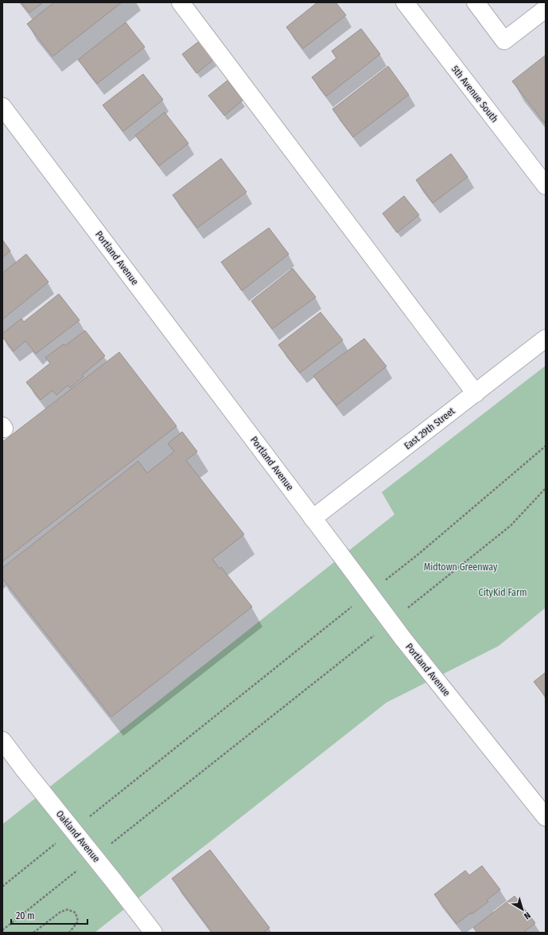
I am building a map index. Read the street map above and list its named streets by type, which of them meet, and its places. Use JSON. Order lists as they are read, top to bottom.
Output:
{
  "streets": {
    "street": [
      "5th Avenue South",
      "Portland Avenue",
      "East 29th Street",
      "Oakland Avenue"
    ]
  },
  "crossings": [
    ["Portland Avenue", "East 29th Street"]
  ],
  "parks": ["Midtown Greenway", "CityKid Farm"],
  "scale_bar": "20 m",
  "north": "bottom right"
}
